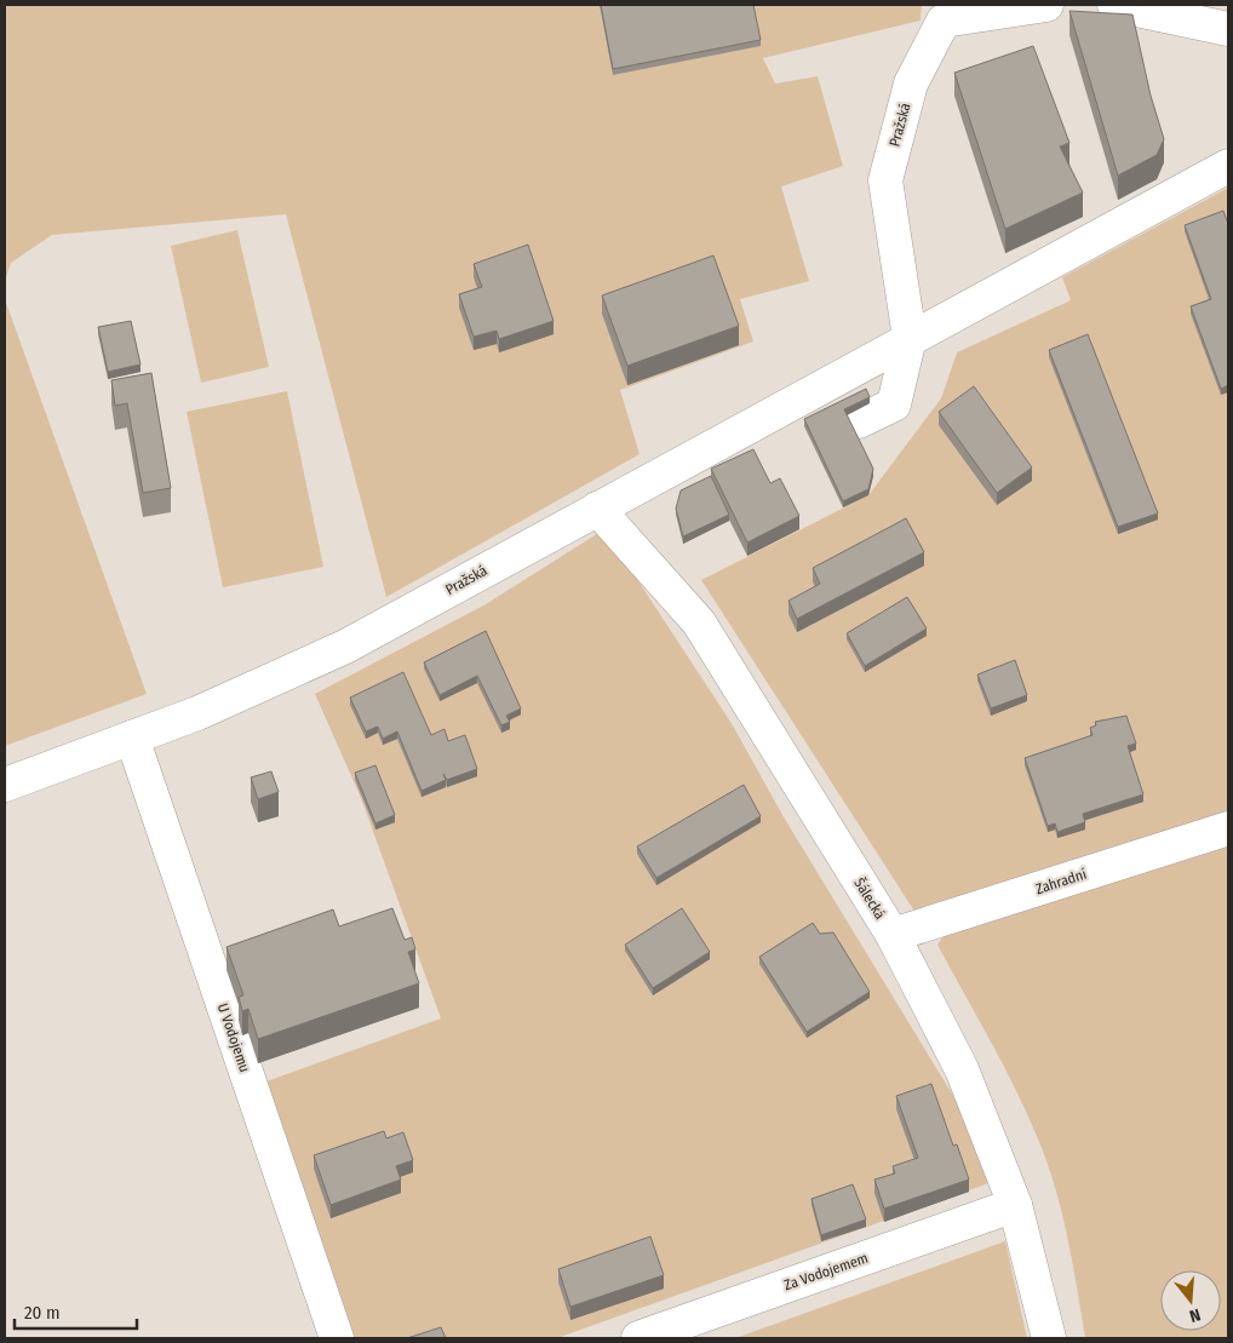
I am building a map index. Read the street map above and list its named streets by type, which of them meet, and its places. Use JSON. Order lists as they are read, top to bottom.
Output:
{
  "streets": {
    "street": [
      "Pražská",
      "Zahradní",
      "Šálecká",
      "U Vodojemu",
      "Za Vodojemem"
    ]
  },
  "crossings": [
    ["Pražská", "Šálecká"],
    ["Pražská", "U Vodojemu"],
    ["Zahradní", "Šálecká"],
    ["Šálecká", "Za Vodojemem"]
  ],
  "scale_bar": "20 m",
  "north": "bottom"
}
